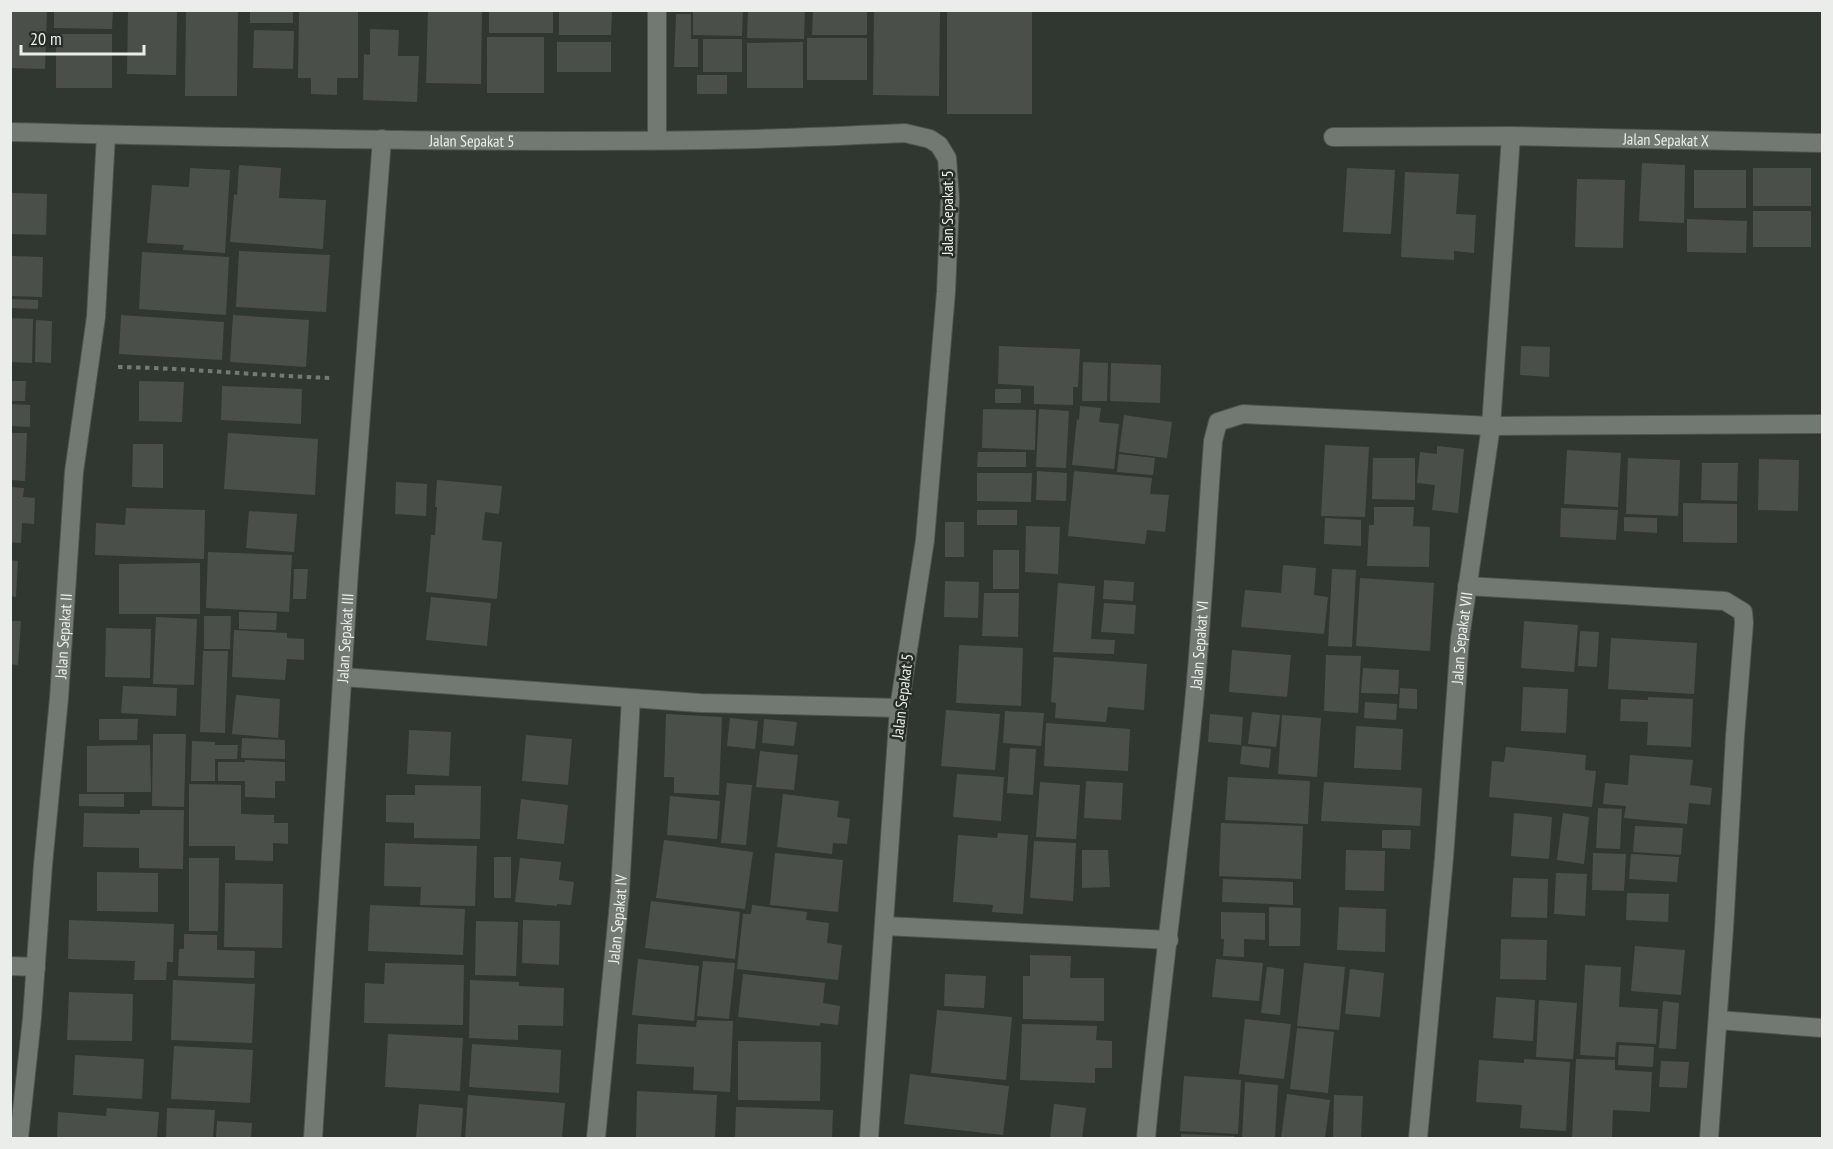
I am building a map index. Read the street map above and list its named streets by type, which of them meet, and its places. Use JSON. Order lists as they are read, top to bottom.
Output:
{
  "streets": {
    "street": [
      "Jalan Sepakat 5",
      "Jalan Sepakat X",
      "Jalan Sepakat II",
      "Jalan Sepakat VII",
      "Jalan Sepakat III",
      "Jalan Sepakat VI",
      "Jalan Sepakat IV"
    ]
  },
  "crossings": [
    ["Jalan Sepakat 5", "Jalan Sepakat II"],
    ["Jalan Sepakat 5", "Jalan Sepakat III"],
    ["Jalan Sepakat X", "Jalan Sepakat VII"],
    ["Jalan Sepakat VII", "Jalan Sepakat VI"]
  ],
  "scale_bar": "20 m"
}
